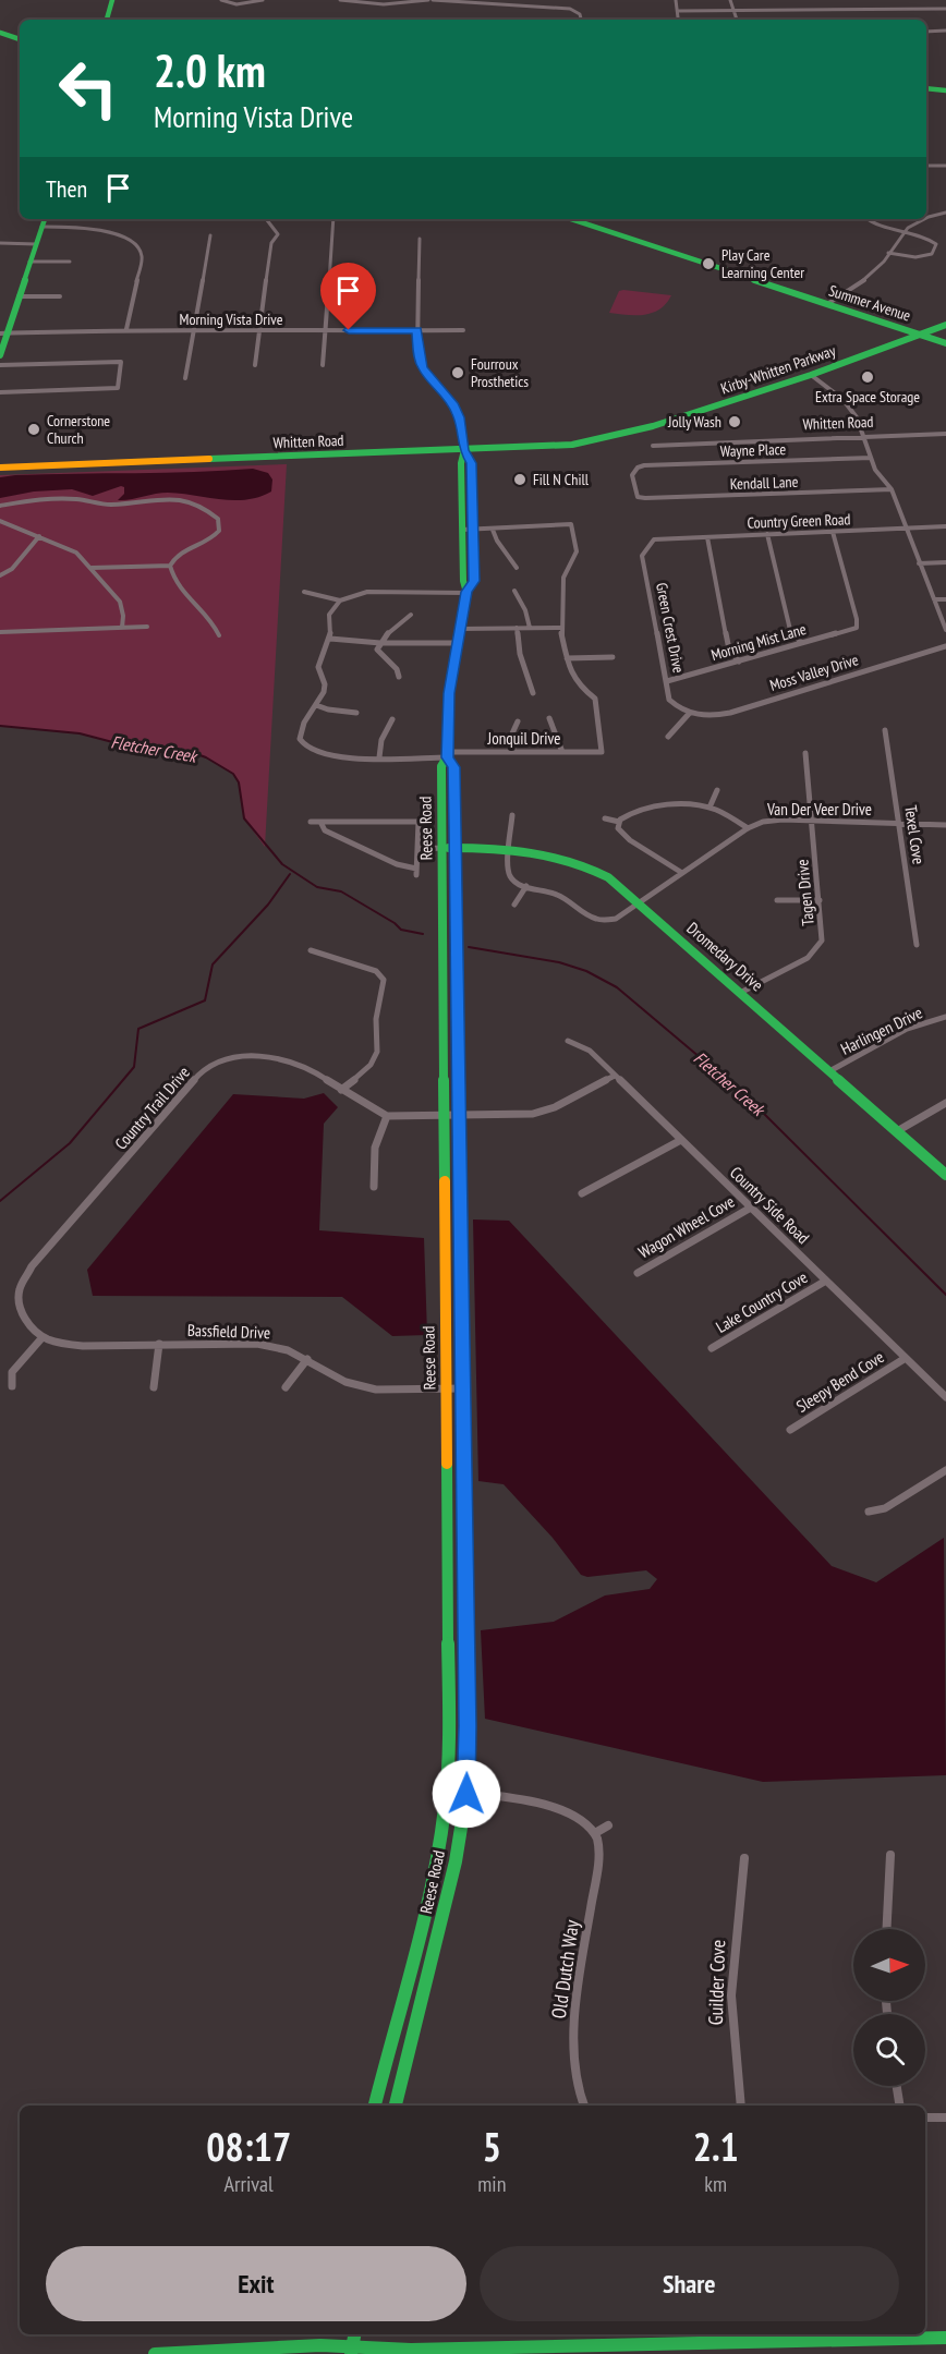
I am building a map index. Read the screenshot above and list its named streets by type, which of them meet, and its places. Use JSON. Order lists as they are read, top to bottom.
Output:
{
  "streets": {
    "main road": [
      "Summer Avenue",
      "Kirby-Whitten Parkway",
      "Whitten Road",
      "Reese Road",
      "Dromedary Drive"
    ],
    "street": [
      "Morning Vista Drive",
      "Wayne Place",
      "Kendall Lane",
      "Country Green Road",
      "Green Crest Drive",
      "Morning Mist Lane",
      "Moss Valley Drive",
      "Jonquil Drive",
      "Van Der Veer Drive",
      "Texel Cove",
      "Tagen Drive",
      "Harlingen Drive",
      "Country Trail Drive",
      "Country Side Road",
      "Wagon Wheel Cove",
      "Lake Country Cove",
      "Bassfield Drive",
      "Sleepy Bend Cove",
      "Old Dutch Way",
      "Guilder Cove"
    ]
  },
  "crossings": [
    ["Summer Avenue", "Kirby-Whitten Parkway"],
    ["Morning Vista Drive", "Reese Road"],
    ["Kirby-Whitten Parkway", "Whitten Road"],
    ["Whitten Road", "Reese Road"],
    ["Wayne Place", "Kendall Lane"],
    ["Country Green Road", "Green Crest Drive"],
    ["Country Green Road", "Morning Mist Lane"],
    ["Green Crest Drive", "Morning Mist Lane"],
    ["Green Crest Drive", "Moss Valley Drive"],
    ["Jonquil Drive", "Reese Road"],
    ["Van Der Veer Drive", "Texel Cove"],
    ["Van Der Veer Drive", "Tagen Drive"],
    ["Van Der Veer Drive", "Dromedary Drive"],
    ["Reese Road", "Dromedary Drive"],
    ["Reese Road", "Country Trail Drive"],
    ["Reese Road", "Bassfield Drive"],
    ["Tagen Drive", "Dromedary Drive"],
    ["Dromedary Drive", "Harlingen Drive"],
    ["Country Trail Drive", "Country Side Road"],
    ["Country Trail Drive", "Bassfield Drive"],
    ["Country Side Road", "Wagon Wheel Cove"],
    ["Country Side Road", "Lake Country Cove"],
    ["Country Side Road", "Sleepy Bend Cove"]
  ],
  "water": ["Fletcher Creek"],
  "places": [
    "Play Care Learning Center",
    "Fourroux Prosthetics",
    "Extra Space Storage",
    "Jolly Wash",
    "Cornerstone Church",
    "Fill N Chill"
  ],
  "north": "right",
  "page": {
    "turn": ["2.0 km", "Morning Vista Drive"],
    "then": "Then",
    "eta": [
      "08:17",
      "Arrival",
      "5",
      "min",
      "2.1",
      "km"
    ],
    "buttons": ["Exit", "Share"]
  }
}
